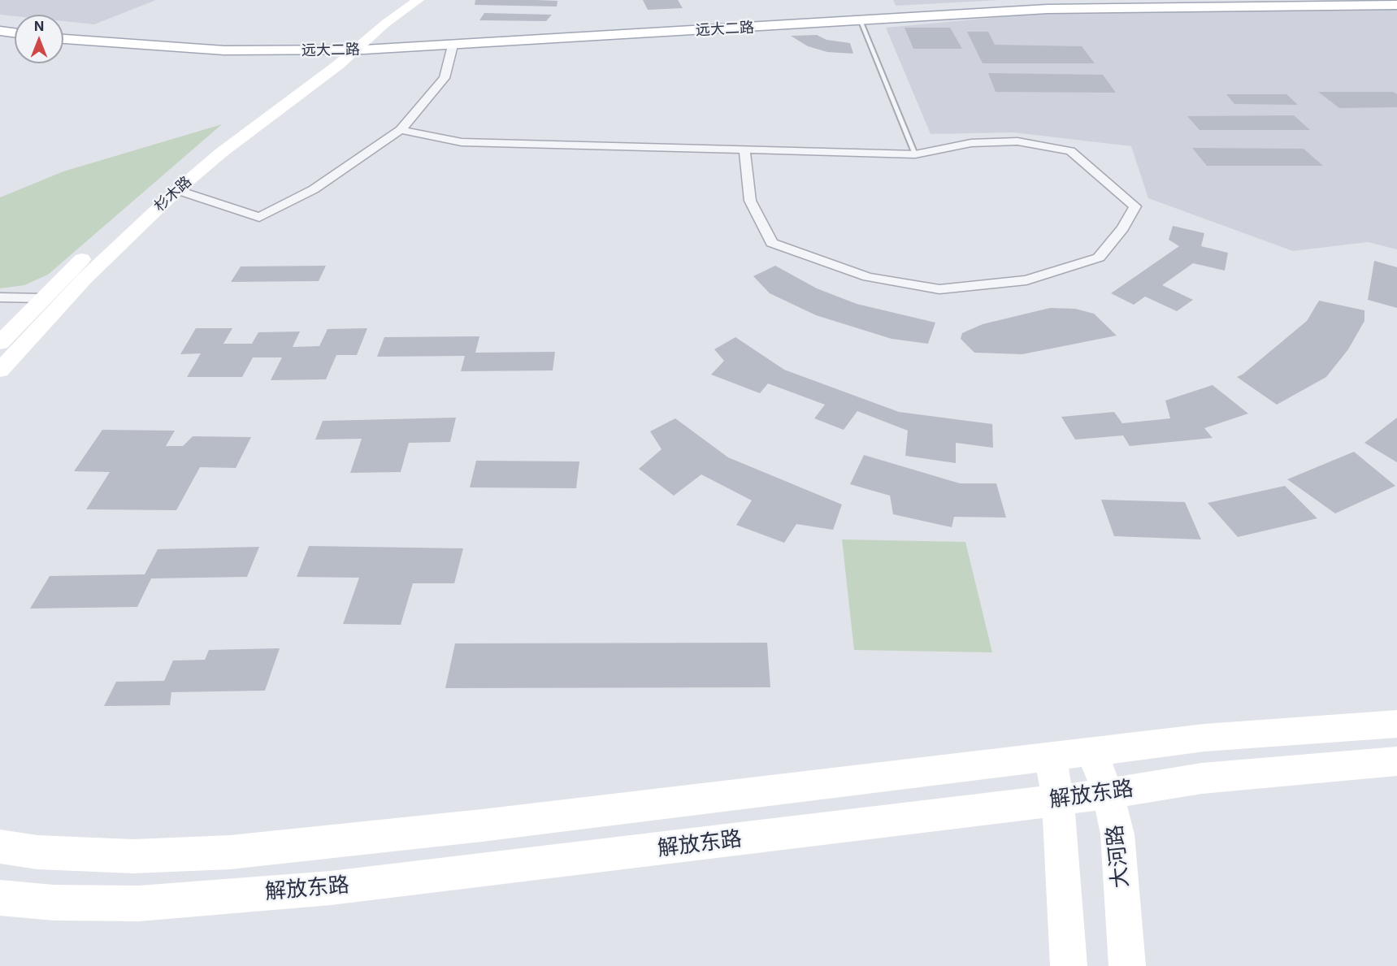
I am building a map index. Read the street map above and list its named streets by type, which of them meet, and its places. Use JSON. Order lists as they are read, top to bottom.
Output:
{
  "streets": {
    "main road": [
      "远大二路",
      "杉木路",
      "解放东路",
      "大河路"
    ]
  },
  "crossings": [
    ["远大二路", "杉木路"],
    ["解放东路", "大河路"]
  ],
  "north": "top"
}
